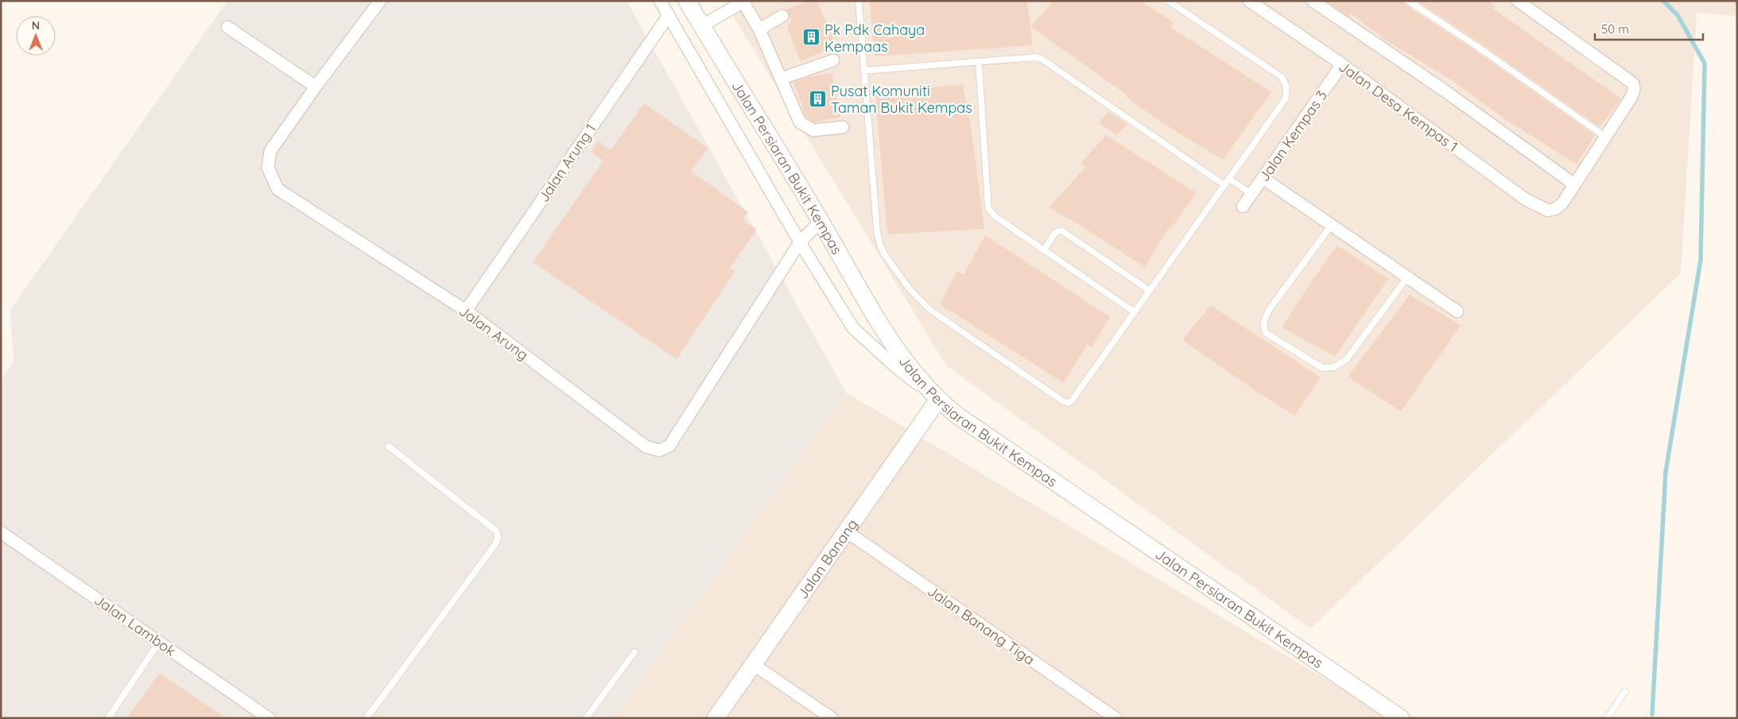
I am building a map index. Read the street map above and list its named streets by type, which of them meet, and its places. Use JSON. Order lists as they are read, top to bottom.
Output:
{
  "streets": {
    "street": [
      "Jalan Desa Kempas 1",
      "Jalan Kempas 3",
      "Jalan Arung 1",
      "Jalan Persiaran Bukit Kempas",
      "Jalan Arung",
      "Jalan Banang",
      "Jalan Lambok",
      "Jalan Banang Tiga"
    ]
  },
  "crossings": [
    ["Jalan Desa Kempas 1", "Jalan Kempas 3"],
    ["Jalan Arung 1", "Jalan Arung"],
    ["Jalan Persiaran Bukit Kempas", "Jalan Arung"],
    ["Jalan Persiaran Bukit Kempas", "Jalan Banang"],
    ["Jalan Banang", "Jalan Banang Tiga"]
  ],
  "places": {
    "building": ["Pk Pdk Cahaya Kempaas", "Pusat Komuniti Taman Bukit Kempas"]
  },
  "scale_bar": "50 m",
  "north": "top"
}
